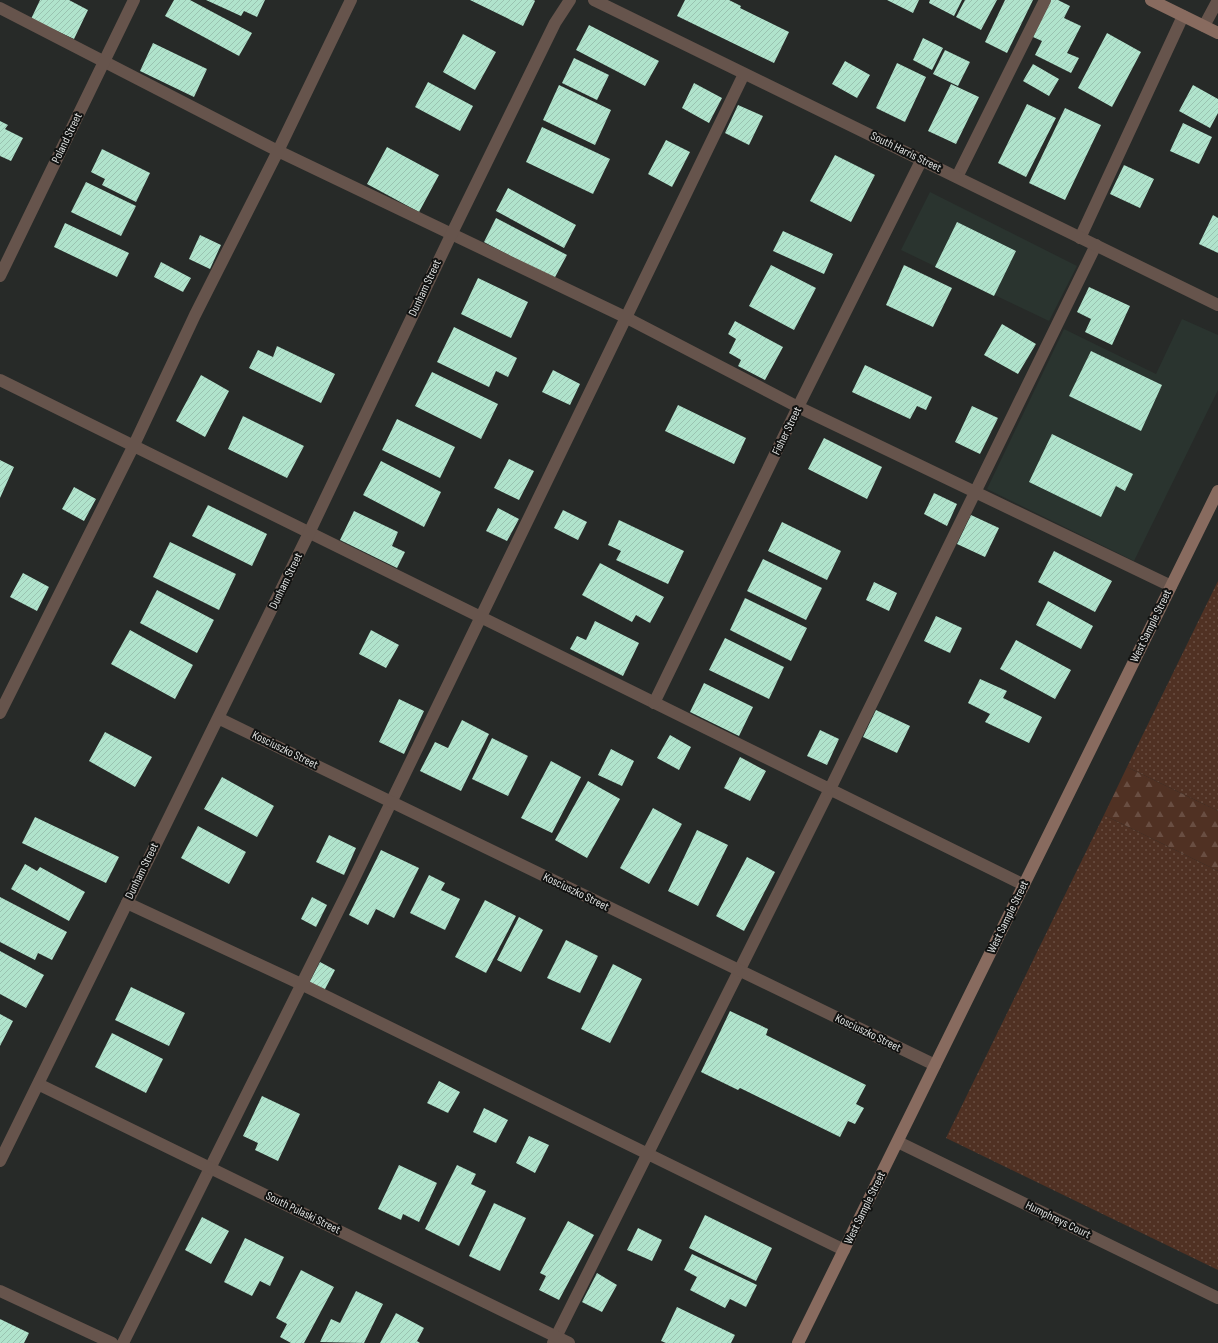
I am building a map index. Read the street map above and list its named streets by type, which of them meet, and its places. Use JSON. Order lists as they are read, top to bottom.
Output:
{
  "streets": {
    "main road": ["West Sample Street"],
    "street": [
      "Poland Street",
      "South Harris Street",
      "Dunham Street",
      "Fisher Street",
      "Kosciuszko Street",
      "South Pulaski Street",
      "Humphreys Court"
    ]
  },
  "crossings": [
    ["South Harris Street", "Fisher Street"],
    ["Dunham Street", "Kosciuszko Street"],
    ["Dunham Street", "South Pulaski Street"],
    ["West Sample Street", "Kosciuszko Street"],
    ["West Sample Street", "Humphreys Court"]
  ]
}
